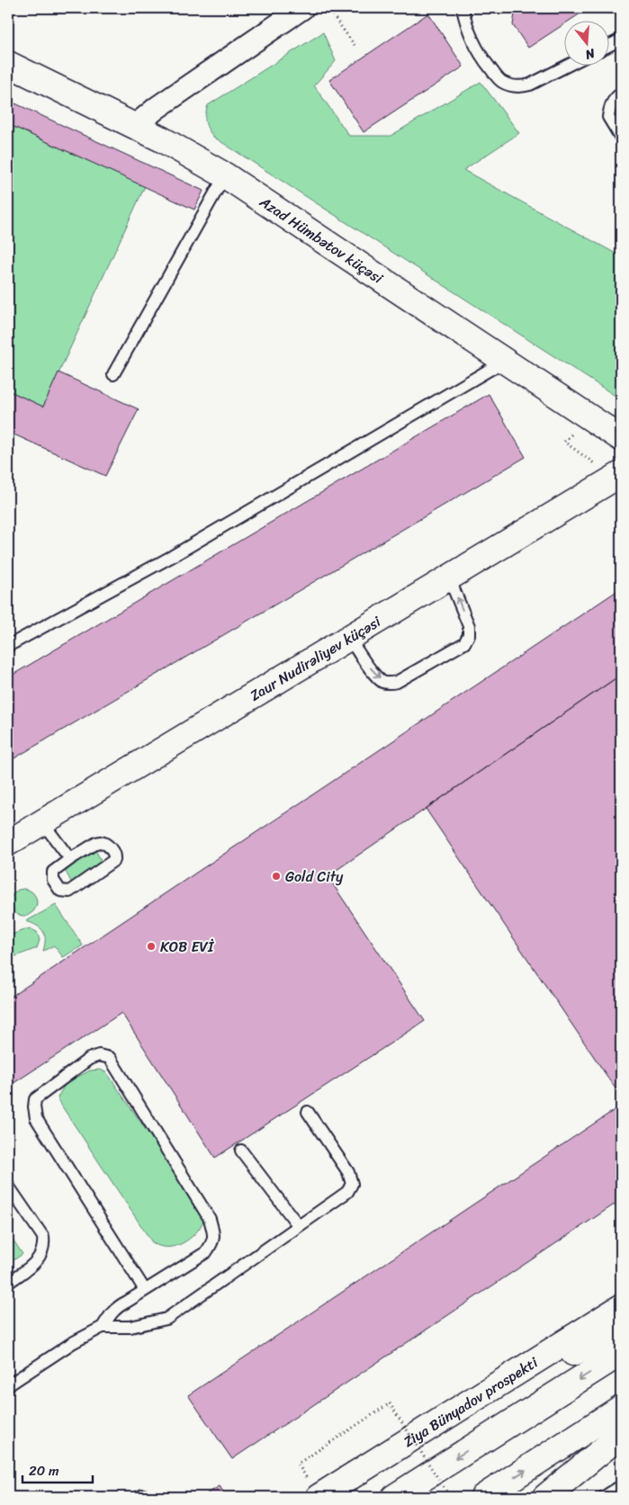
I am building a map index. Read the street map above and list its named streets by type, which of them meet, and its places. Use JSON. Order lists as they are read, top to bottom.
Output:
{
  "streets": {
    "street": ["Azad Hümbətov küçəsi", "Zaur Nudirəliyev küçəsi", "Ziya Bünyadov prospekti"]
  },
  "places": ["Gold City", "KOB EVİ"],
  "scale_bar": "20 m",
  "north": "bottom"
}
